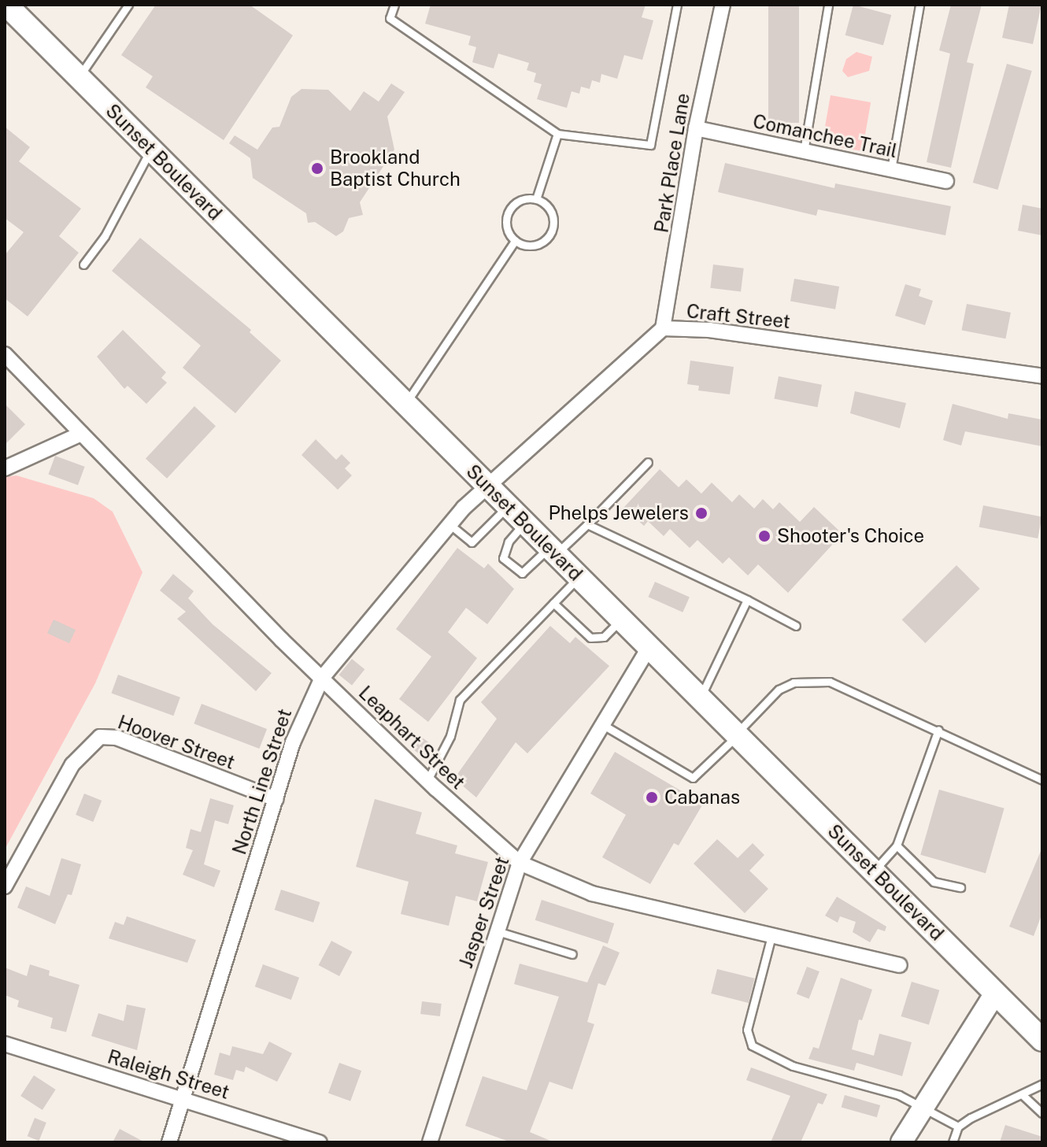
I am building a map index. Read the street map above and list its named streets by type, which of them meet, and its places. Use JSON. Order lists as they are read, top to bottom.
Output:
{
  "streets": {
    "main road": ["Sunset Boulevard"],
    "street": [
      "Comanchee Trail",
      "Park Place Lane",
      "Craft Street",
      "Leaphart Street",
      "Hoover Street",
      "North Line Street",
      "Jasper Street",
      "Raleigh Street"
    ]
  },
  "crossings": [
    ["Comanchee Trail", "Park Place Lane"],
    ["Sunset Boulevard", "Craft Street"],
    ["Sunset Boulevard", "North Line Street"],
    ["Sunset Boulevard", "Jasper Street"],
    ["Park Place Lane", "Craft Street"],
    ["Craft Street", "North Line Street"],
    ["Leaphart Street", "North Line Street"],
    ["Leaphart Street", "Jasper Street"],
    ["Hoover Street", "North Line Street"],
    ["North Line Street", "Raleigh Street"]
  ],
  "places": [
    "Brookland Baptist Church",
    "Phelps Jewelers",
    "Shooter's Choice",
    "Cabanas"
  ]
}
